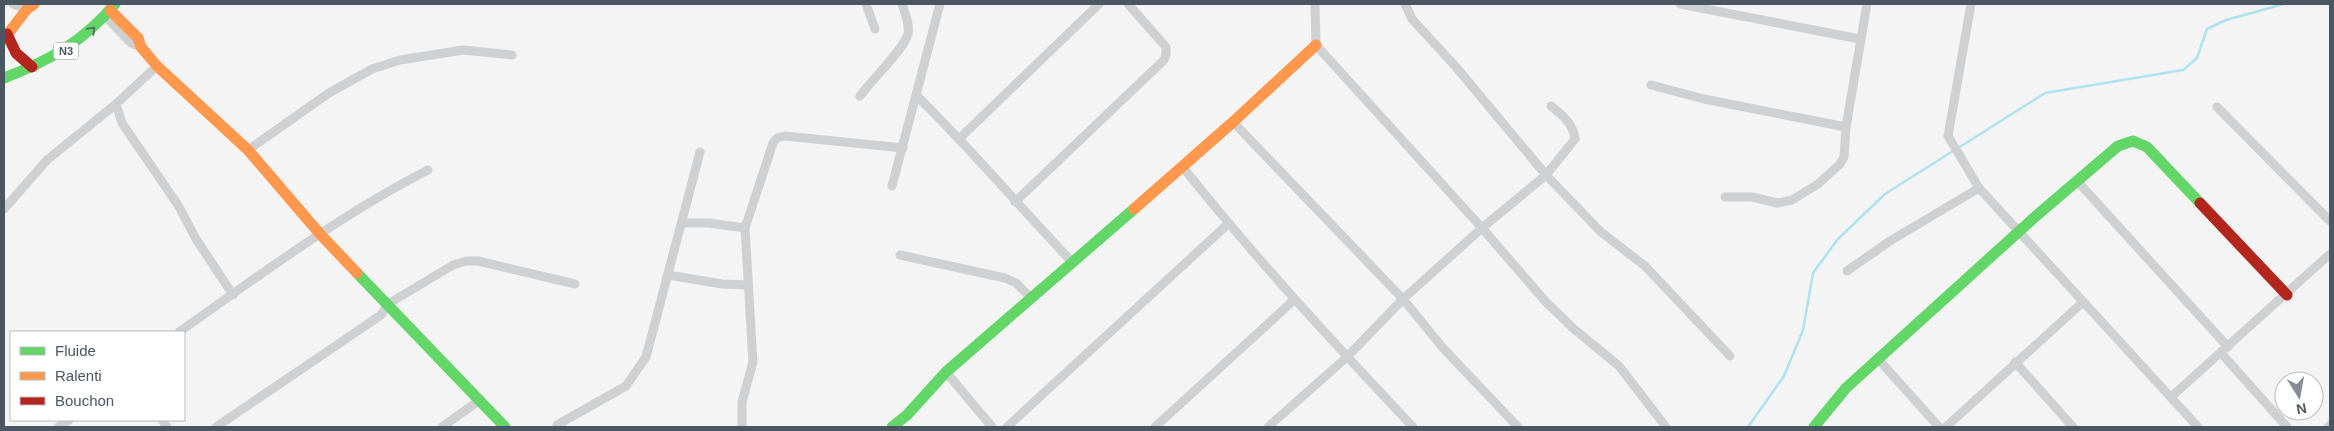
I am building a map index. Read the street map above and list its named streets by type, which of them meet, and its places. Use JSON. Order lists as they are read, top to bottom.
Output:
{
  "streets": {
    "main road": ["N3"]
  },
  "legend": ["Fluide", "Ralenti", "Bouchon"],
  "north": "bottom"
}
